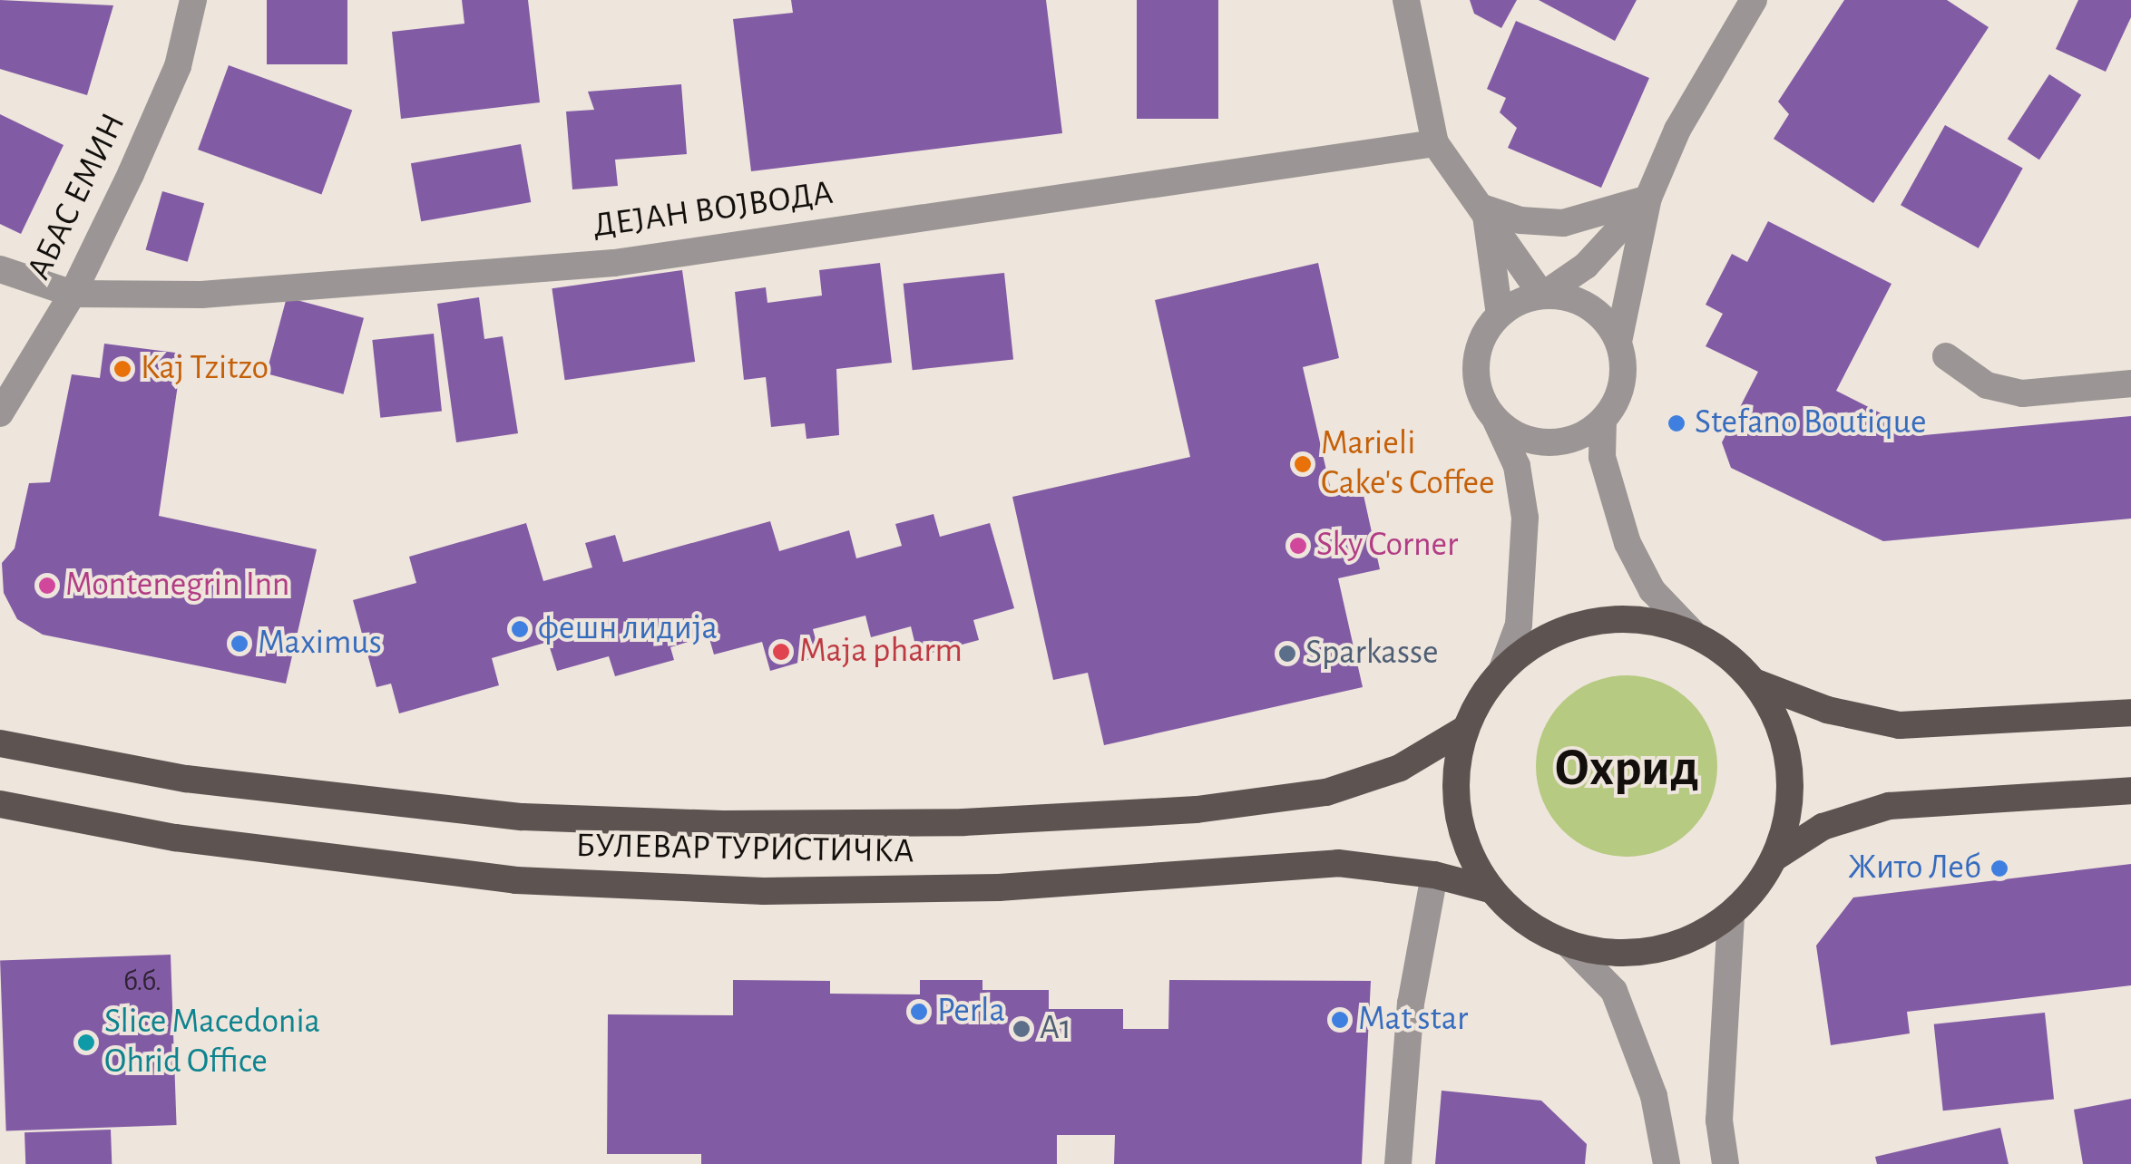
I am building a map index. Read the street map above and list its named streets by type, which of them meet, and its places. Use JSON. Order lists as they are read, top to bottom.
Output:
{
  "streets": {
    "main road": ["БУЛЕВАР ТУРИСТИЧКА"],
    "street": ["АБАС ЕМИН", "ДЕЈАН ВОЈВОДА"]
  },
  "crossings": [
    ["АБАС ЕМИН", "ДЕЈАН ВОЈВОДА"]
  ],
  "districts": ["Охрид"],
  "places": [
    "Kaj Tzitzo",
    "Stefano Boutique",
    "Marieli Cake's Coffee",
    "Sky Corner",
    "Montenegrin Inn",
    "фешн лидија",
    "Maximus",
    "Maja pharm",
    "Sparkasse",
    "Жито Леб",
    "Perla",
    "Mat star",
    "A1",
    "Slice Macedonia Ohrid Office"
  ],
  "house_numbers": ["б.б."]
}
